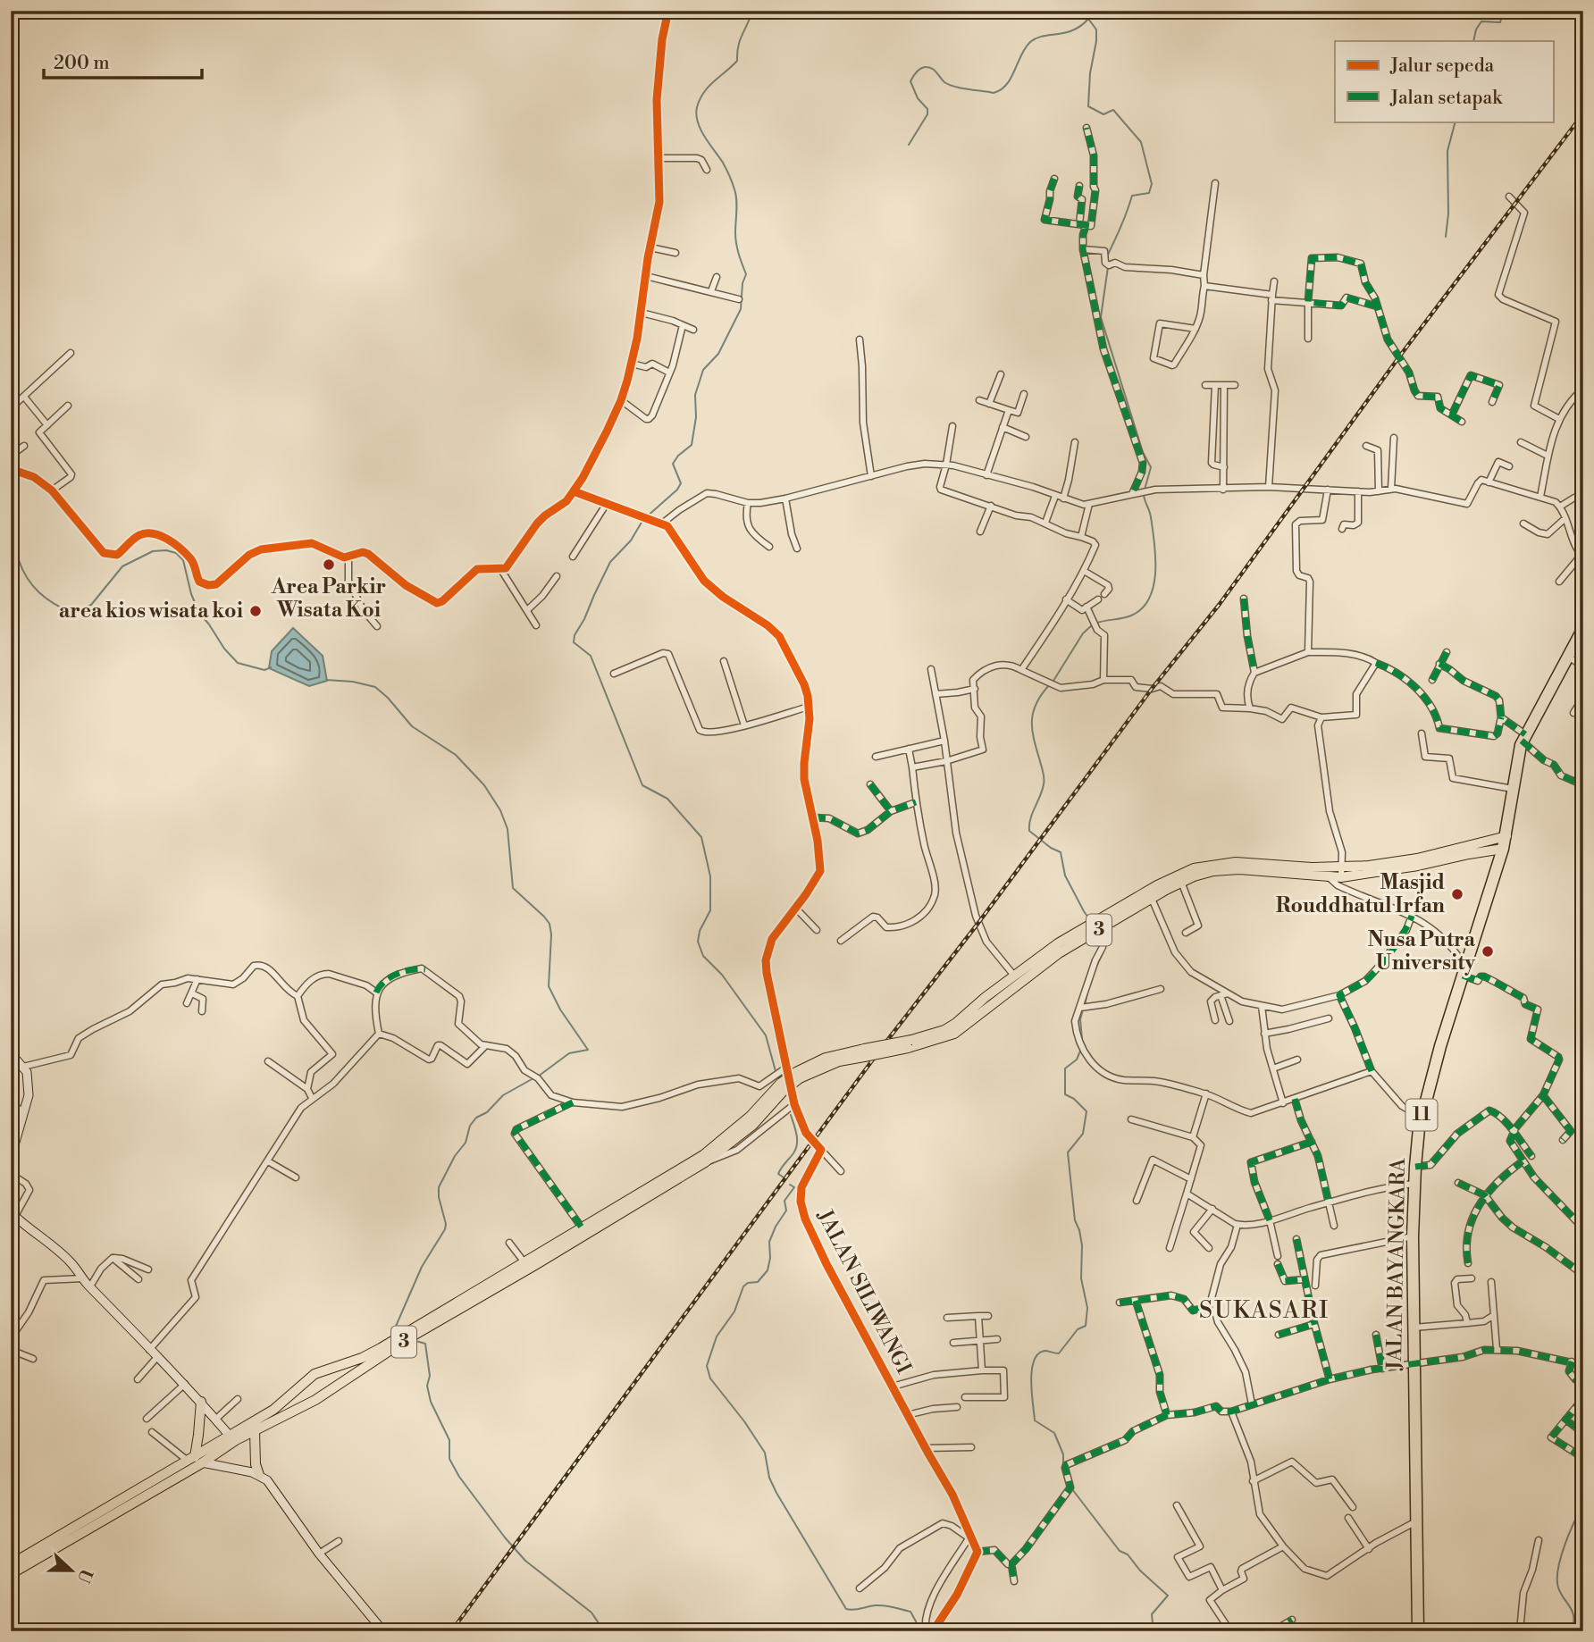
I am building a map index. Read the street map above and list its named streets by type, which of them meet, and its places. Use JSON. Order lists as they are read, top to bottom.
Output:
{
  "streets": {
    "highway": ["11", "JALAN BAYANGKARA"],
    "main road": ["3"],
    "street": ["JALAN SILIWANGI"]
  },
  "crossings": [
    ["3", "JALAN BAYANGKARA"]
  ],
  "districts": ["SUKASARI"],
  "places": [
    "Area Parkir Wisata Koi",
    "area kios wisata koi",
    "Masjid Rouddhatul Irfan",
    "Nusa Putra University"
  ],
  "legend": ["Jalur sepeda", "Jalan setapak"],
  "scale_bar": "200 m",
  "north": "right"
}
